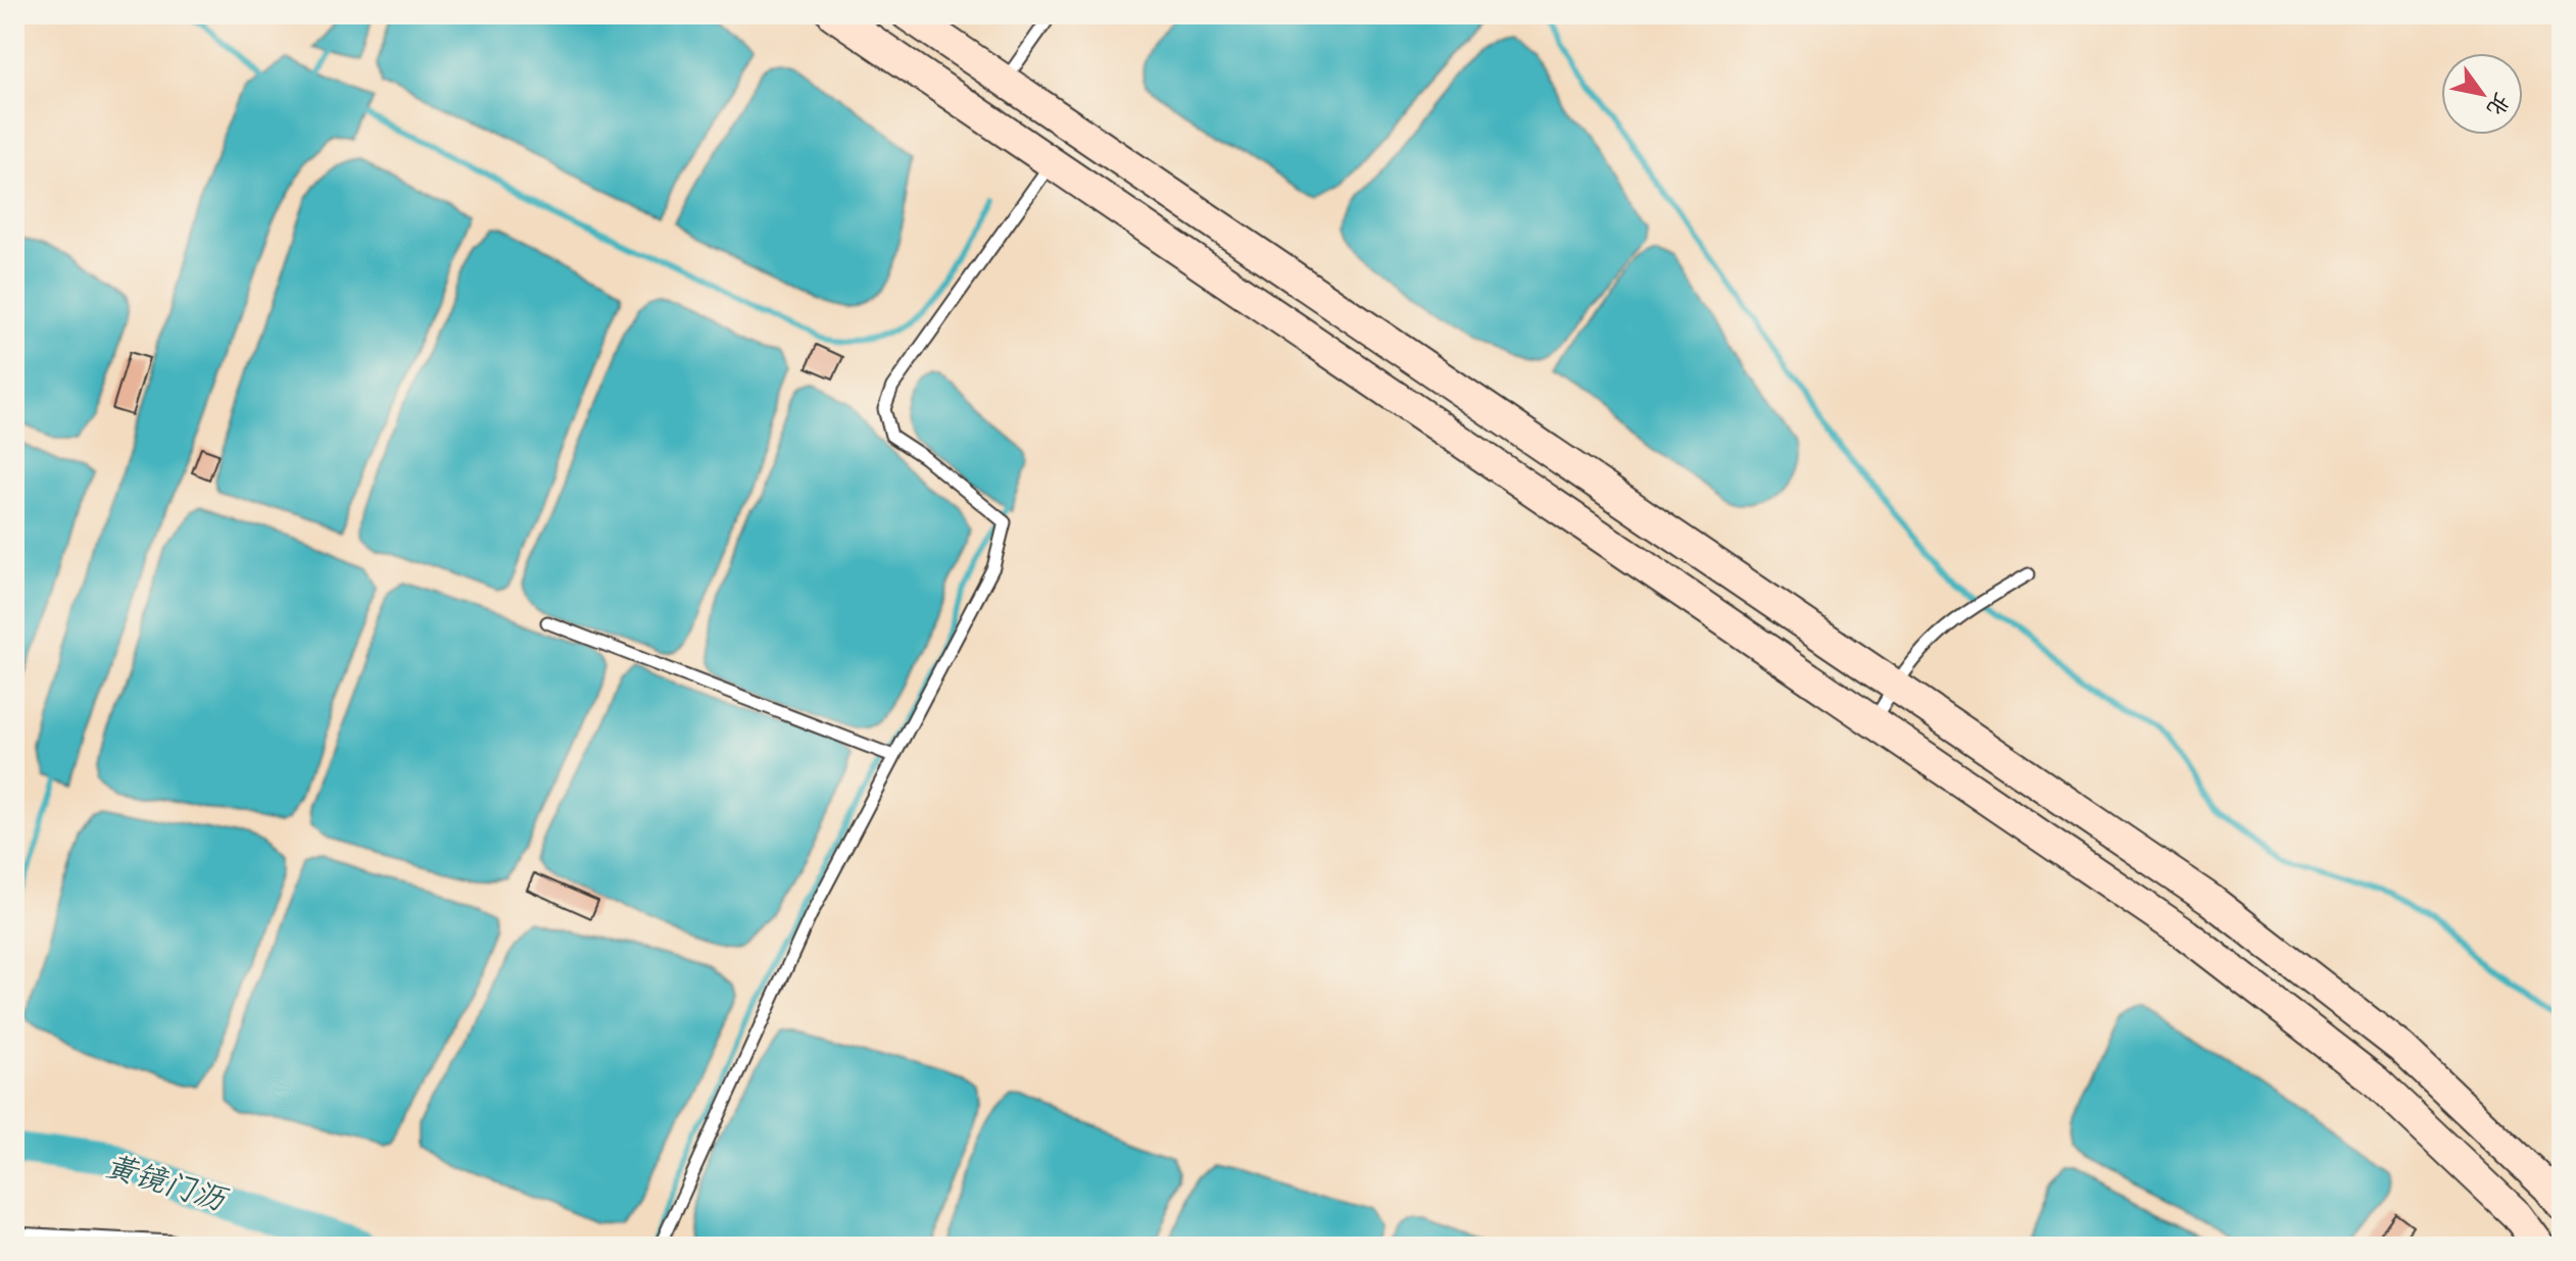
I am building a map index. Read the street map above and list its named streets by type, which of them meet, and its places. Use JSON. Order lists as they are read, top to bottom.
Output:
{
  "water": ["黄镜门沥"],
  "north": "bottom right"
}
